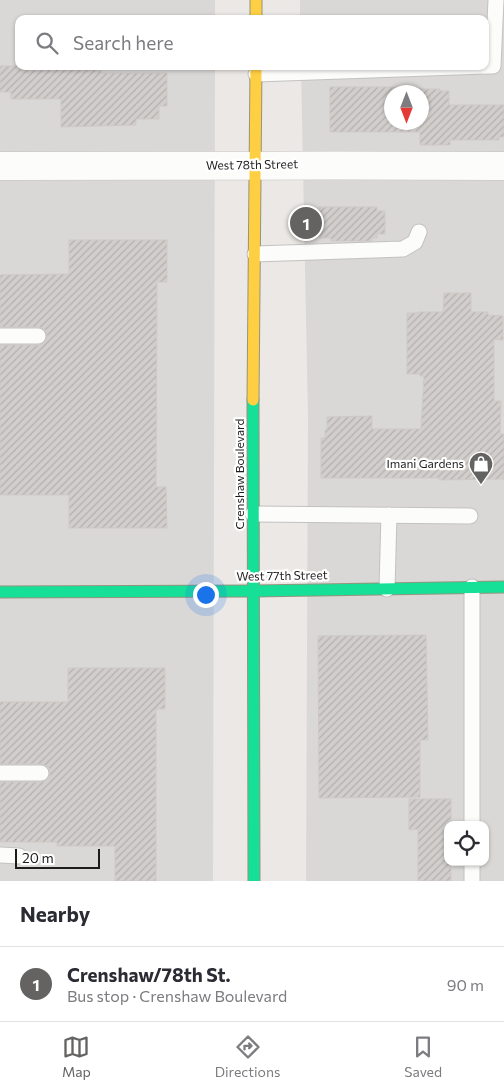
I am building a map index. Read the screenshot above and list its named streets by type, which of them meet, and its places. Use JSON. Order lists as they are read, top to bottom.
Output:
{
  "streets": {
    "main road": ["Crenshaw Boulevard", "West 77th Street"],
    "street": ["West 78th Street"]
  },
  "crossings": [
    ["West 78th Street", "Crenshaw Boulevard"],
    ["Crenshaw Boulevard", "West 77th Street"]
  ],
  "places": {
    "shop": ["Imani Gardens"]
  },
  "scale_bar": "20 m",
  "north": "bottom",
  "page": {
    "search": "Search here",
    "pins": "1",
    "scale": "20 m",
    "heading": "Nearby",
    "list": [
      {
        "mark": "1",
        "name": "Crenshaw/78th St.",
        "note": "Bus stop · Crenshaw Boulevard",
        "value": "90 m"
      }
    ],
    "nav": ["Map", "Directions", "Saved"]
  }
}
